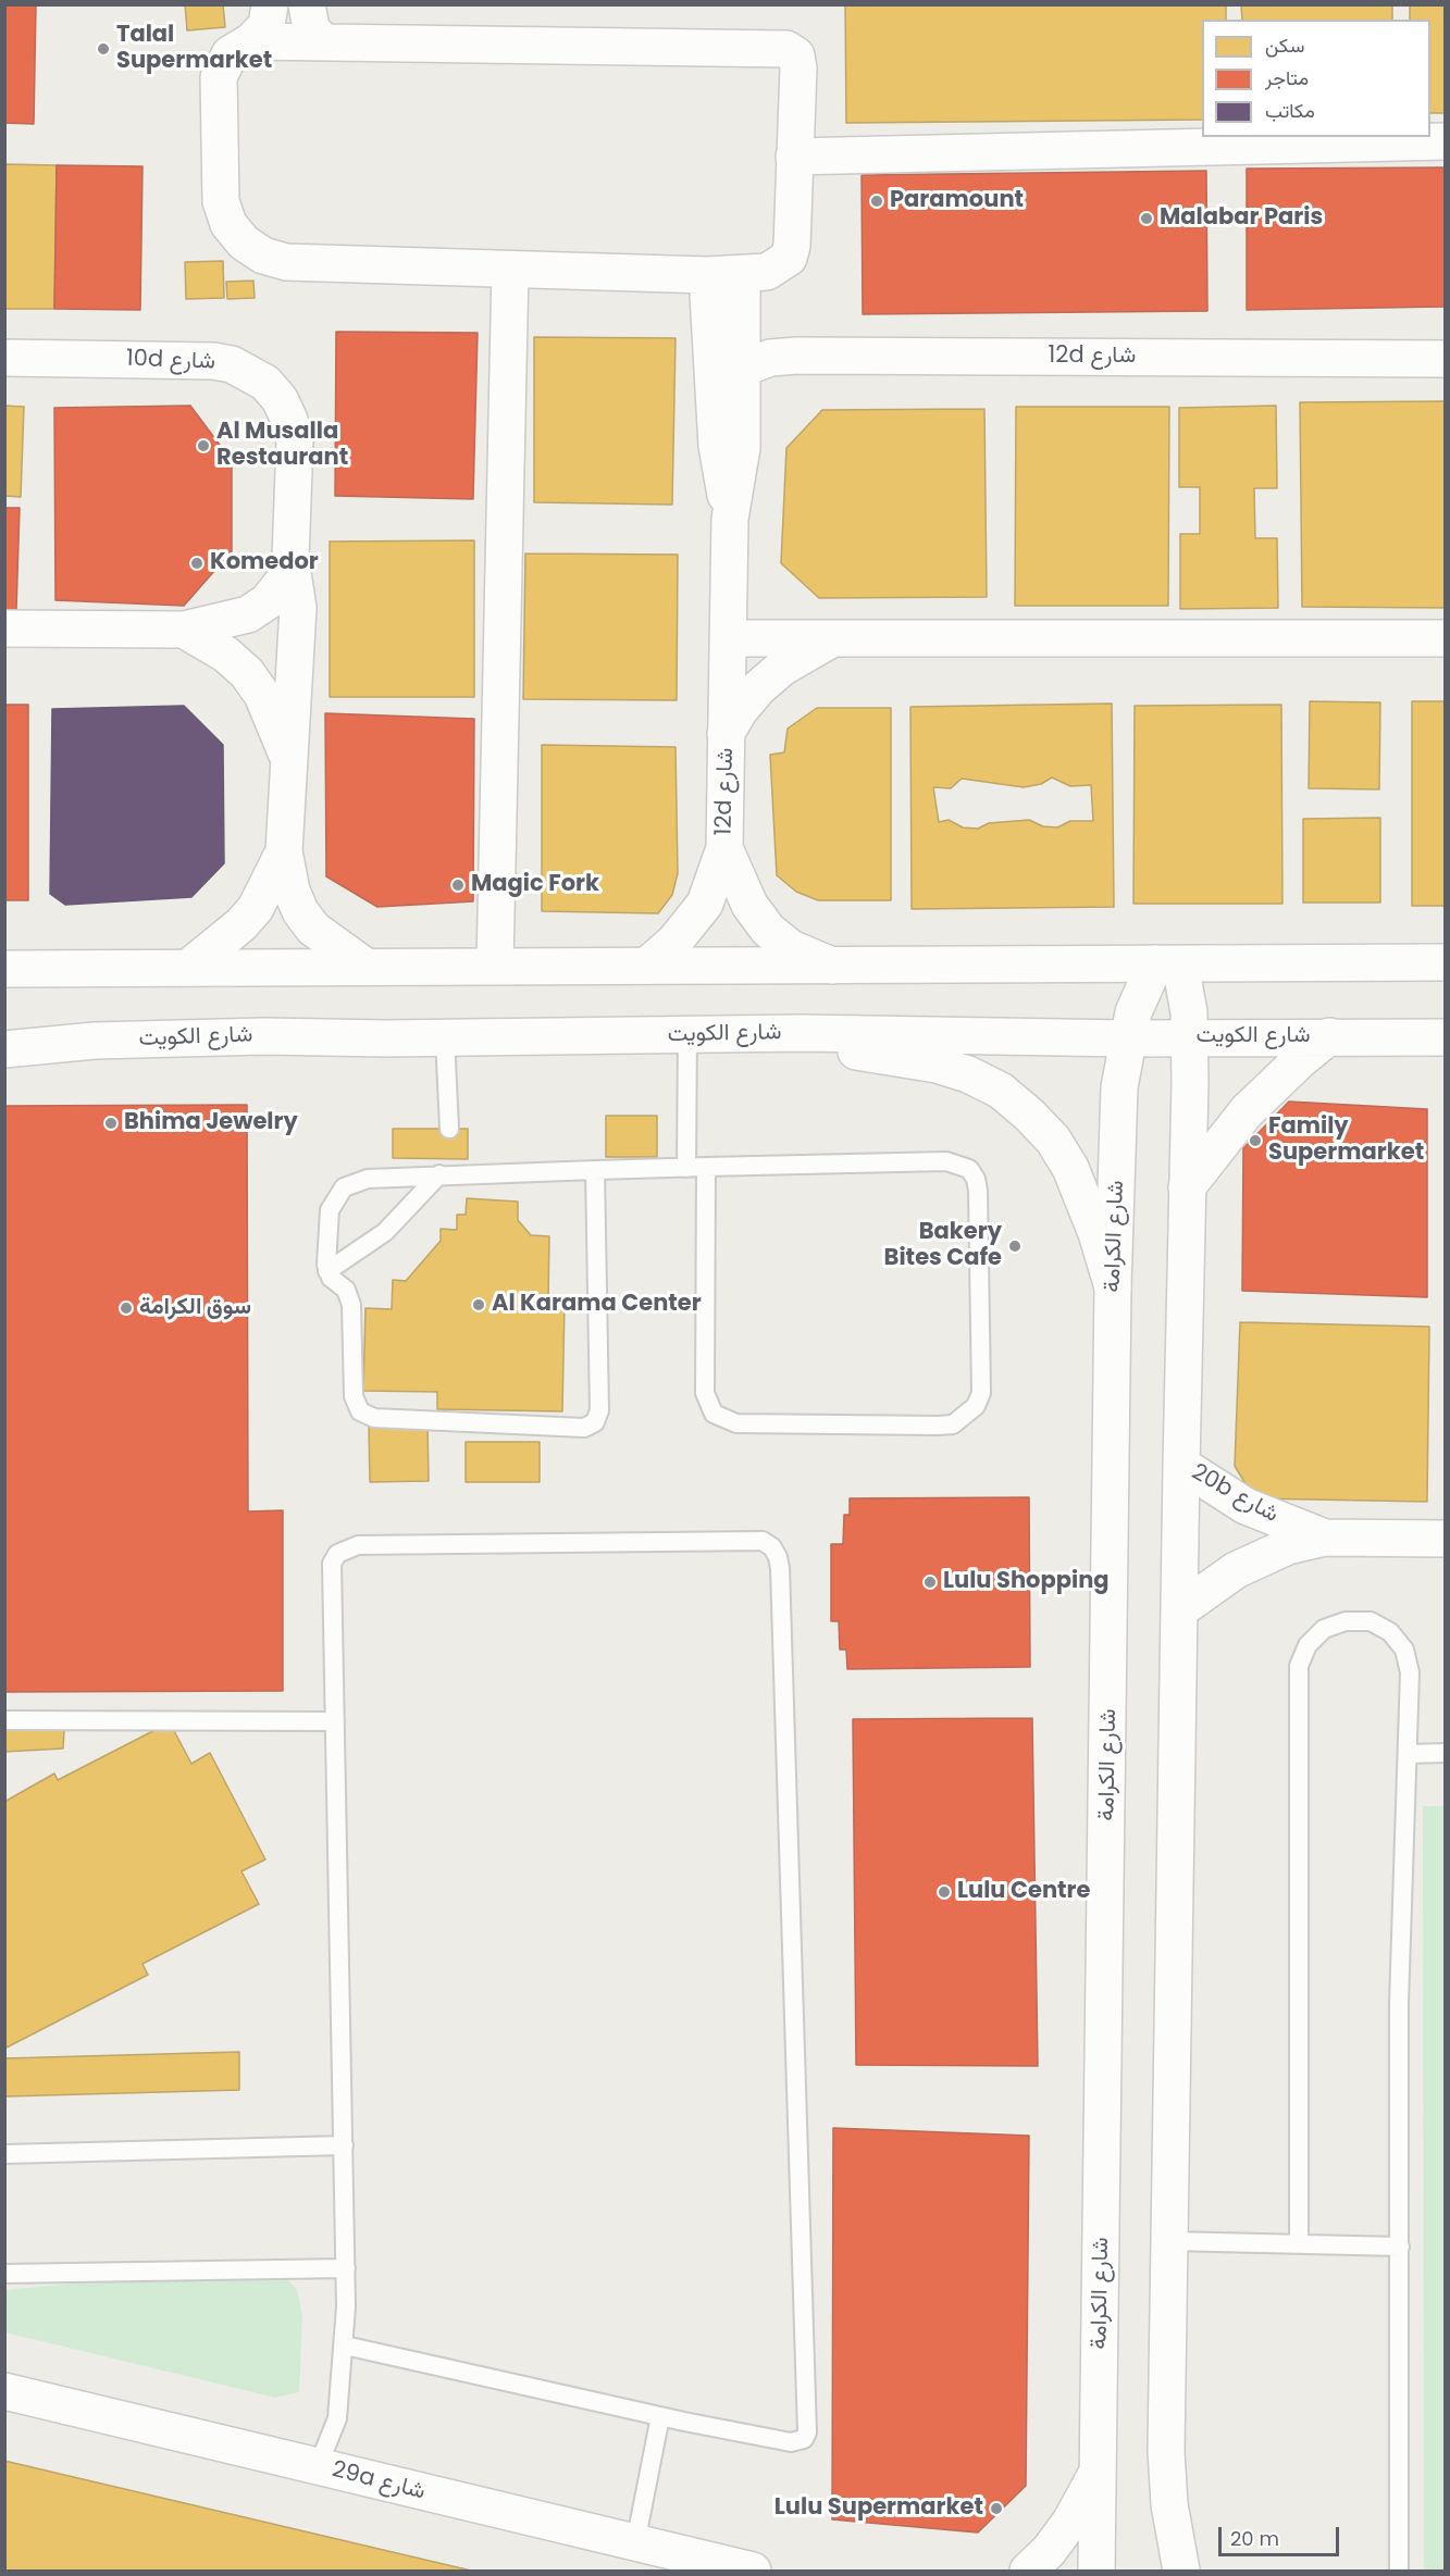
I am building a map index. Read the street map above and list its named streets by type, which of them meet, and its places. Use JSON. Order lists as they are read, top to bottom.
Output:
{
  "streets": {
    "street": [
      "12d شارع",
      "10d شارع",
      "شارع الكويت",
      "شارع الكرامة",
      "20b شارع",
      "29a شارع"
    ]
  },
  "crossings": [
    ["شارع الكويت", "شارع الكرامة"]
  ],
  "places": [
    "Talal Supermarket",
    "Paramount",
    "Malabar Paris",
    "Al Musalla Restaurant",
    "Komedor",
    "Magic Fork",
    "Bhima Jewelry",
    "Family Supermarket",
    "Bakery Bites Cafe",
    "Al Karama Center",
    "سوق الكرامة",
    "Lulu Shopping",
    "Lulu Centre",
    "Lulu Supermarket"
  ],
  "legend": ["سكن", "متاجر", "مكاتب"],
  "scale_bar": "20 m"
}
